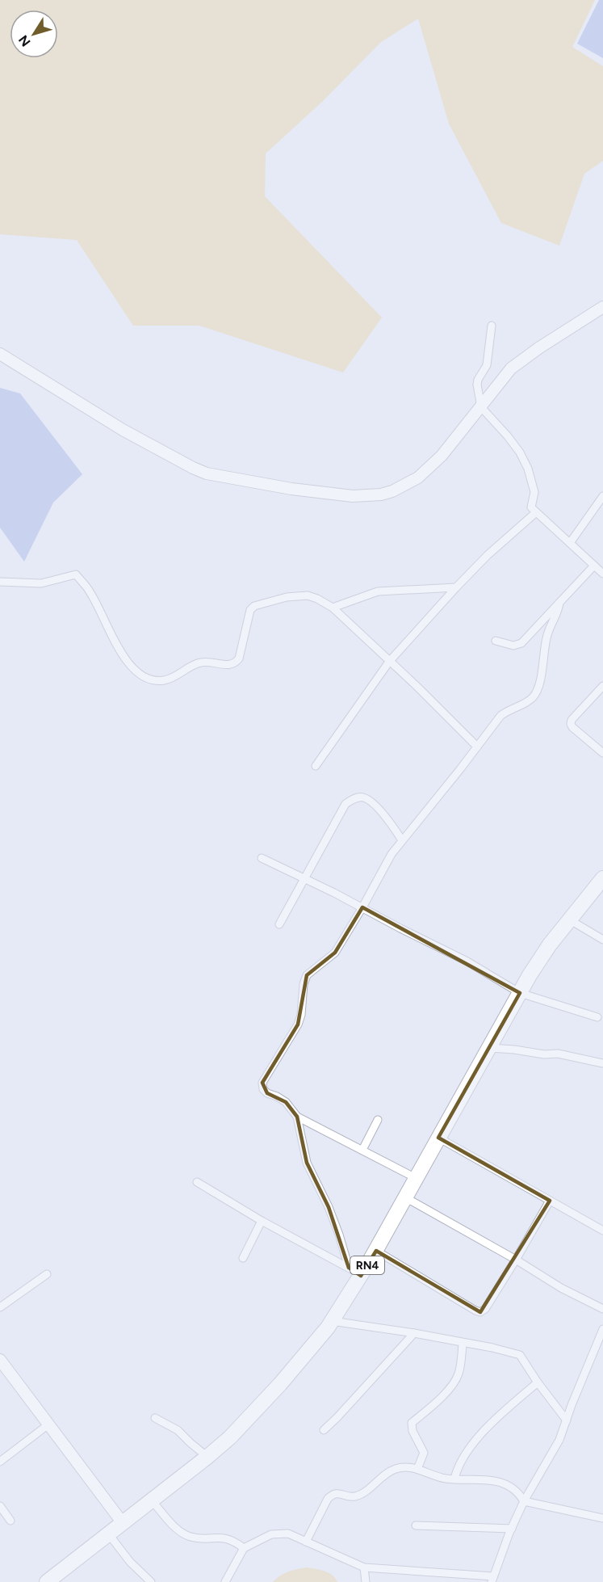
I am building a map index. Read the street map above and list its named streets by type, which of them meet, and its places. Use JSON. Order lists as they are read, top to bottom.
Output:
{
  "streets": {
    "highway": ["RN4"]
  },
  "north": "bottom left"
}
